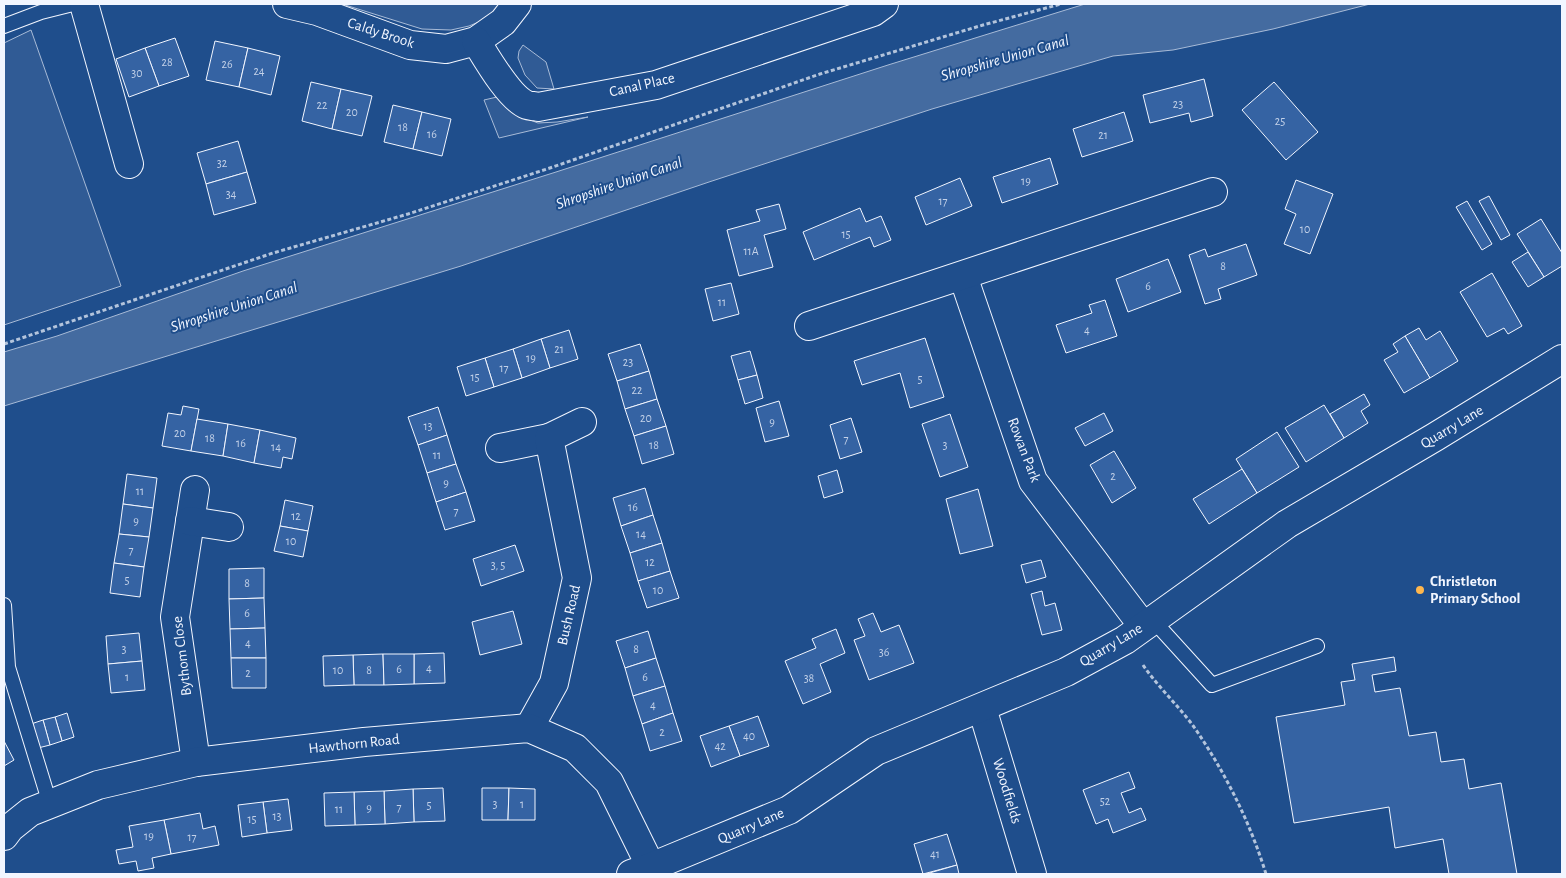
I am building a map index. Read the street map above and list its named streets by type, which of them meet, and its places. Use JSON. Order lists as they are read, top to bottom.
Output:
{
  "streets": {
    "street": [
      "Caldy Brook",
      "Canal Place",
      "Quarry Lane",
      "Rowan Park",
      "Bush Road",
      "Bythom Close",
      "Hawthorn Road",
      "Woodfields"
    ]
  },
  "crossings": [
    ["Caldy Brook", "Canal Place"],
    ["Quarry Lane", "Rowan Park"],
    ["Quarry Lane", "Hawthorn Road"],
    ["Quarry Lane", "Woodfields"],
    ["Bush Road", "Hawthorn Road"],
    ["Bythom Close", "Hawthorn Road"]
  ],
  "water": ["Shropshire Union Canal"],
  "places": ["Christleton Primary School"],
  "house_numbers": [
    "28",
    "26",
    "24",
    "30",
    "23",
    "22",
    "20",
    "25",
    "18",
    "16",
    "21",
    "32",
    "19",
    "34",
    "17",
    "10",
    "15",
    "11A",
    "8",
    "6",
    "11",
    "4",
    "21",
    "19",
    "23",
    "17",
    "15",
    "5",
    "22",
    "20",
    "9",
    "13",
    "20",
    "18",
    "7",
    "16",
    "18",
    "3",
    "14",
    "11",
    "2",
    "9",
    "11",
    "16",
    "7",
    "12",
    "9",
    "14",
    "10",
    "7",
    "12",
    "3, 5",
    "5",
    "8",
    "10",
    "6",
    "4",
    "3",
    "8",
    "36",
    "4",
    "6",
    "10",
    "8",
    "2",
    "1",
    "6",
    "38",
    "4",
    "2",
    "40",
    "42",
    "52",
    "3",
    "1",
    "5",
    "7",
    "9",
    "11",
    "13",
    "15",
    "19",
    "17",
    "41"
  ]
}
